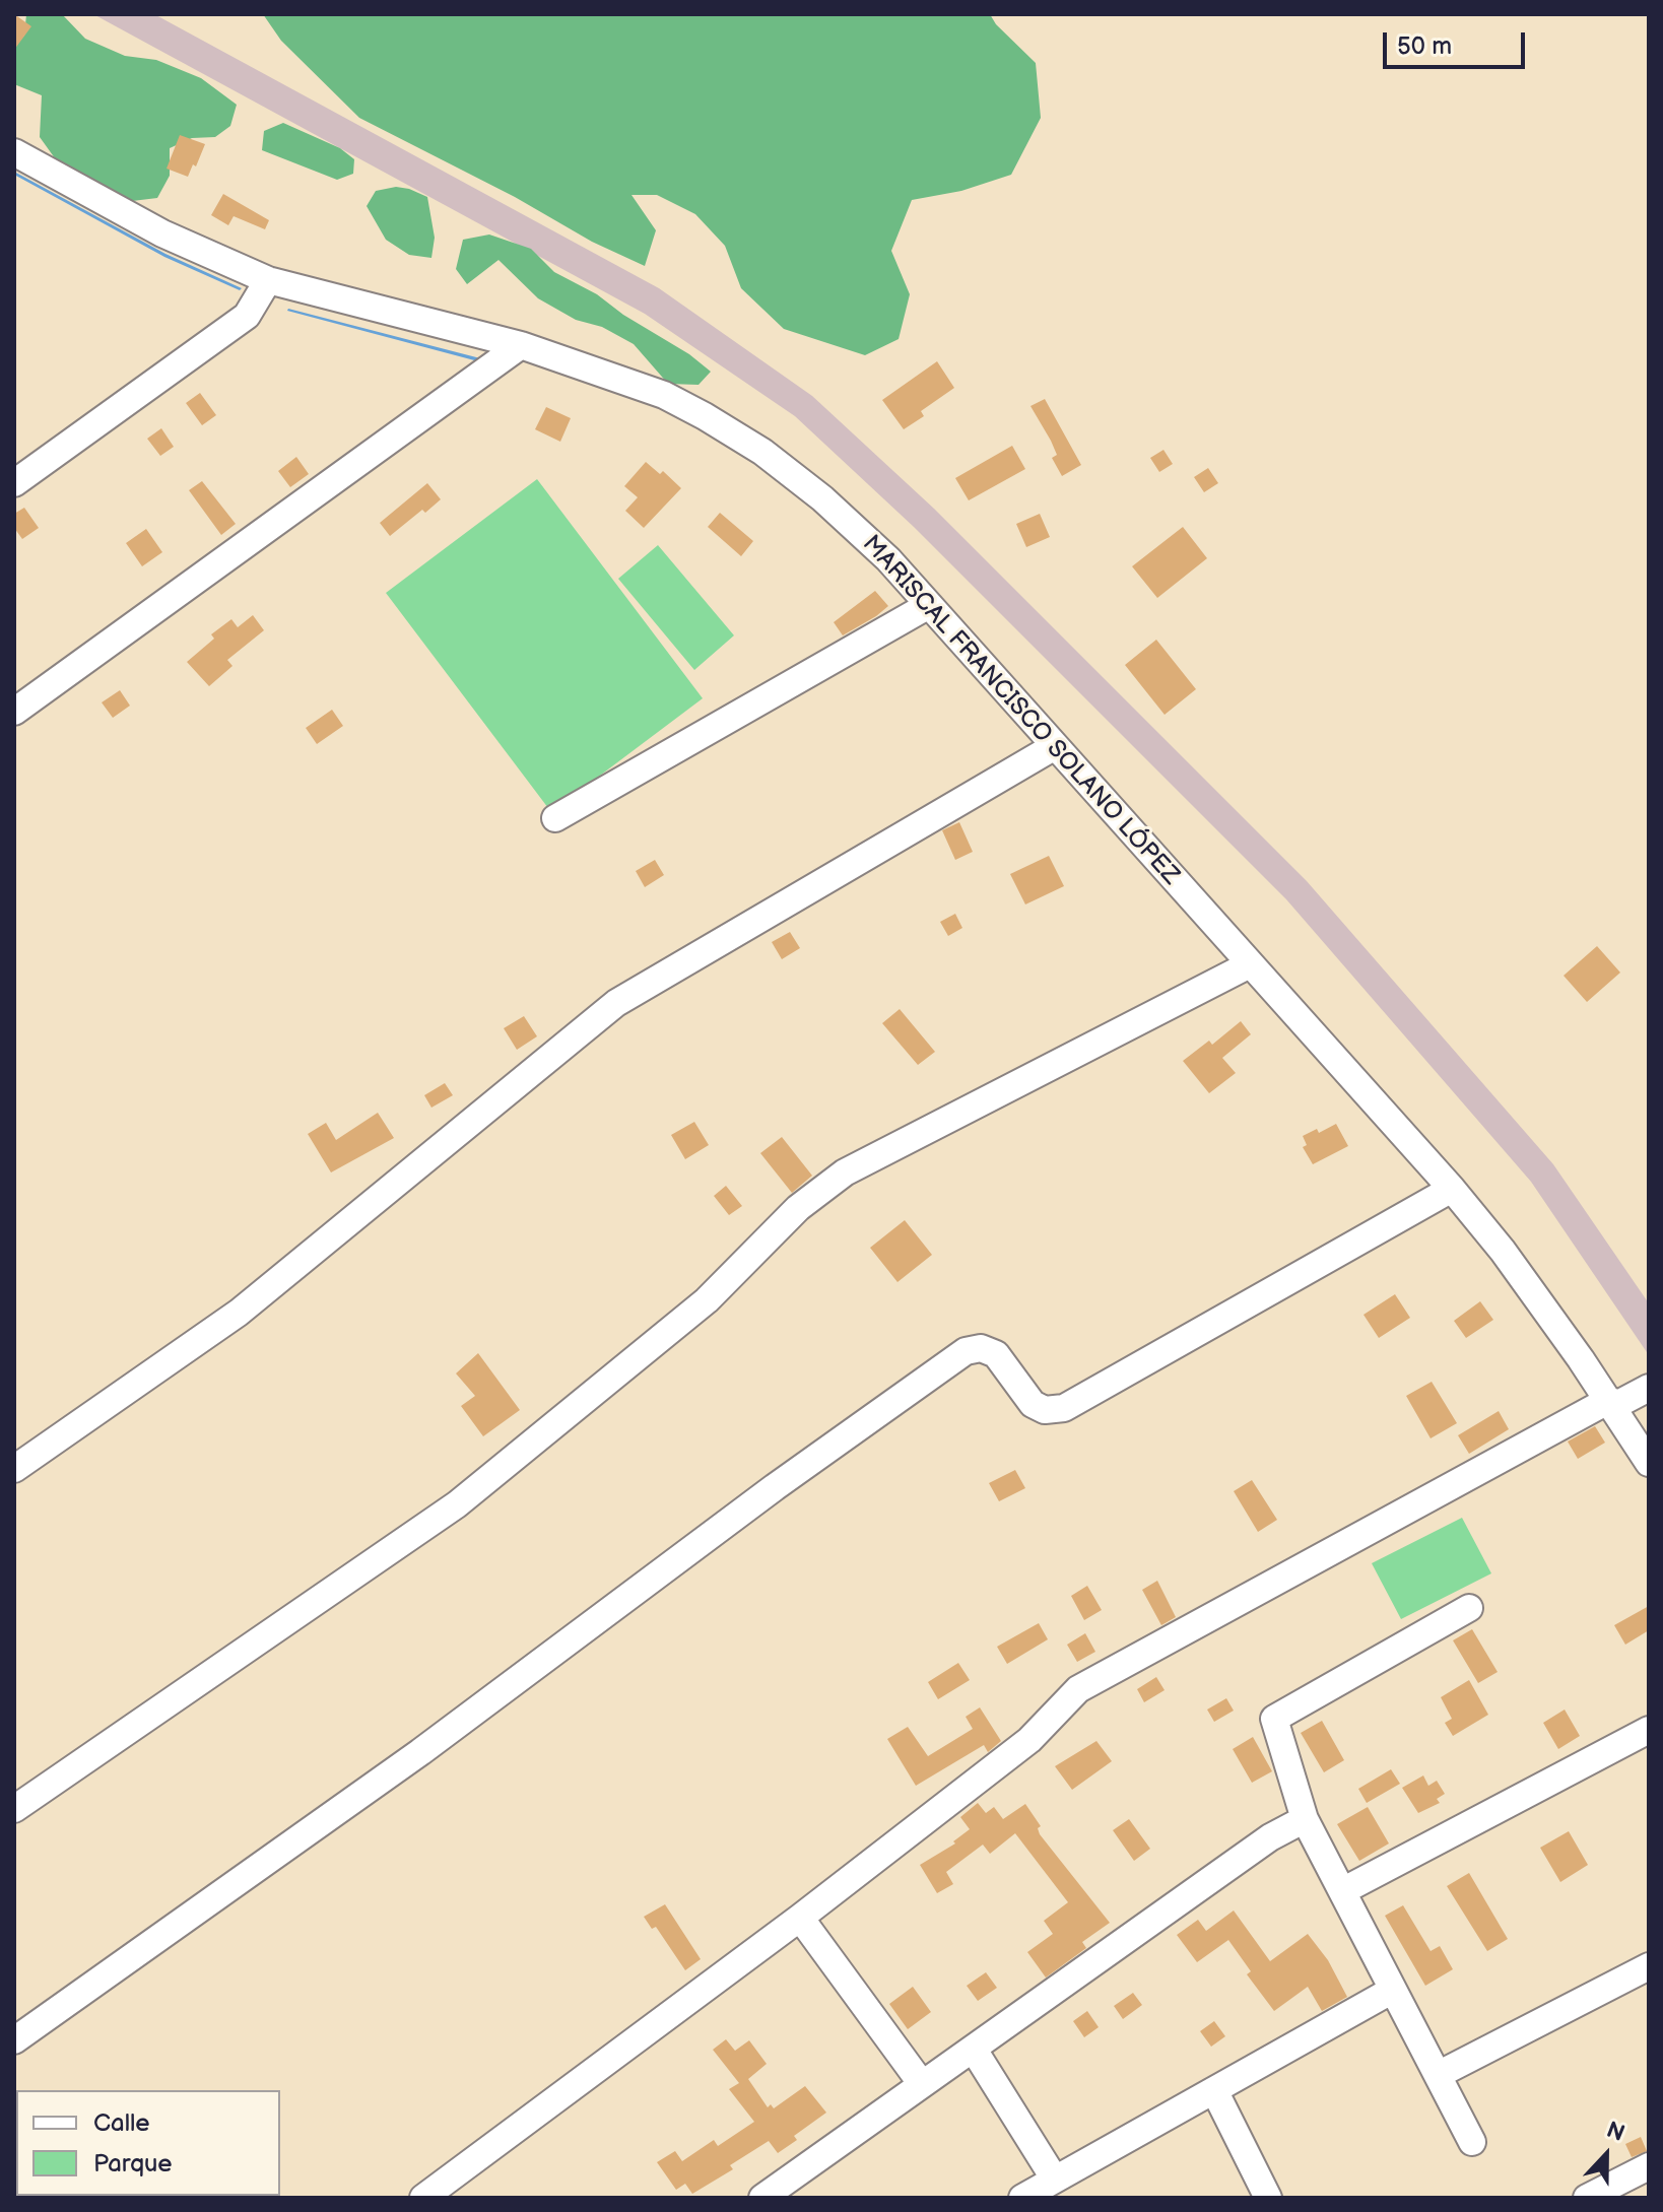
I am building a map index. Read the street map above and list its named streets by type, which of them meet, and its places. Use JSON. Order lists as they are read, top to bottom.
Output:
{
  "streets": {
    "street": ["MARISCAL FRANCISCO SOLANO LÓPEZ"]
  },
  "legend": ["Calle", "Parque"],
  "scale_bar": "50 m",
  "north": "top"
}
